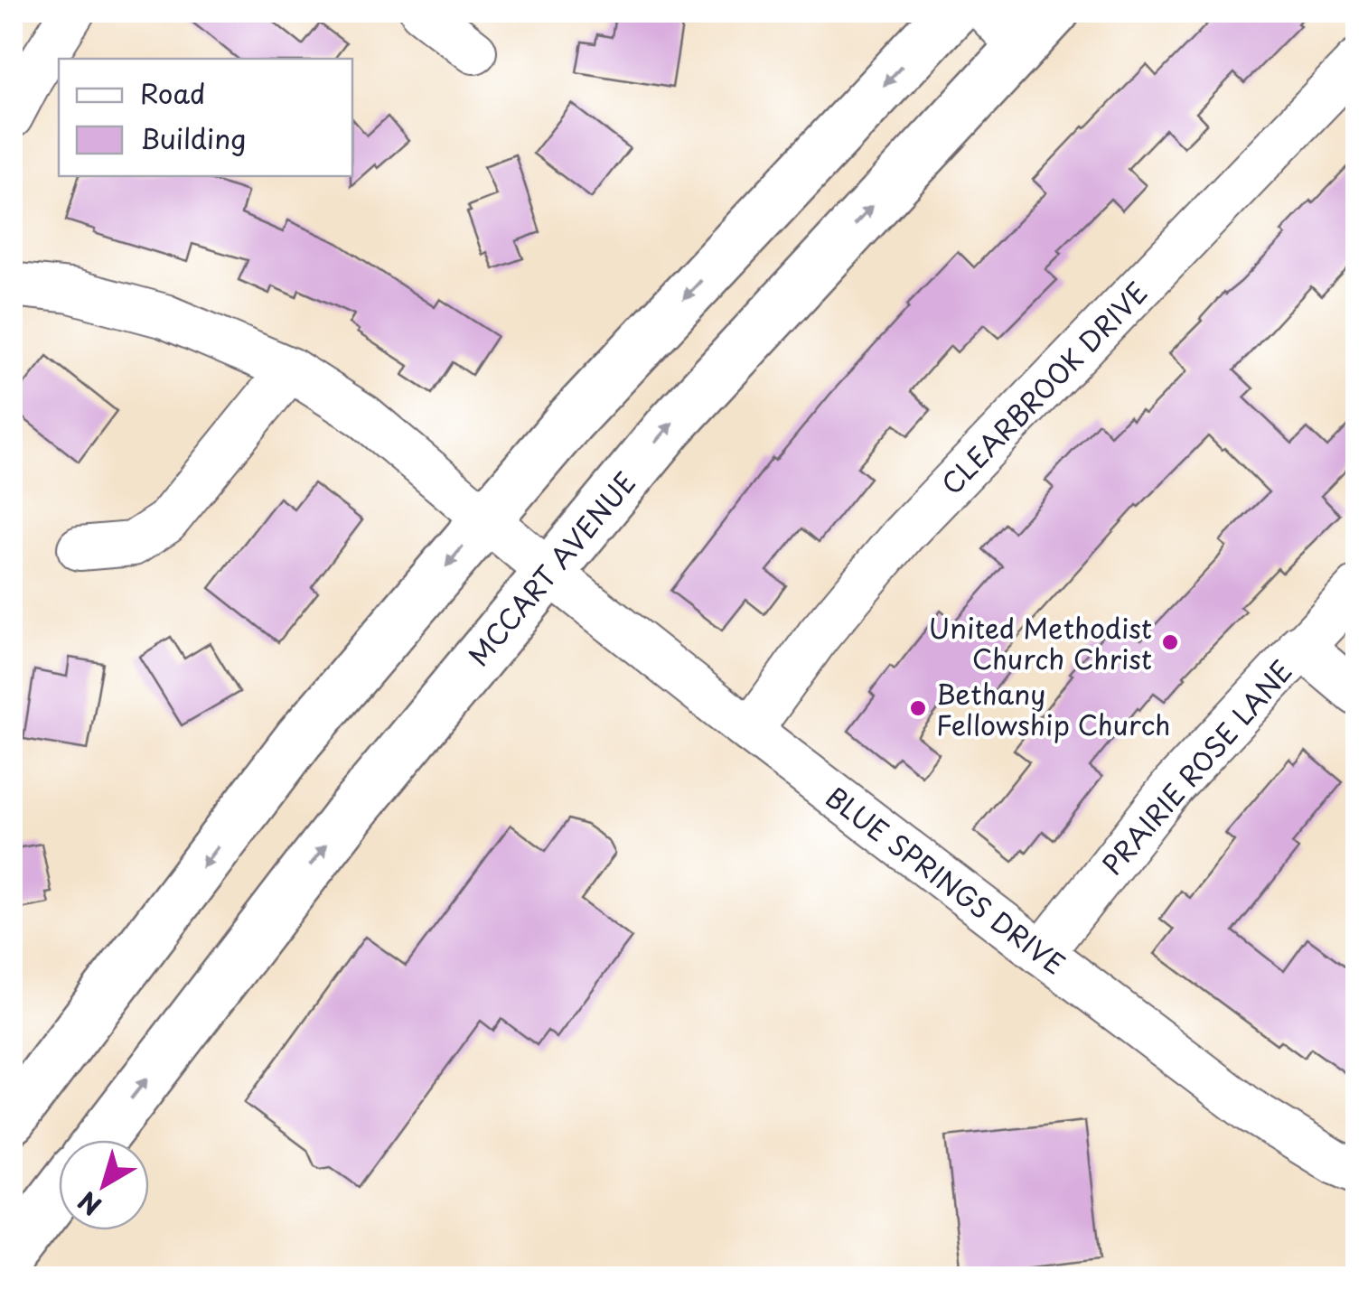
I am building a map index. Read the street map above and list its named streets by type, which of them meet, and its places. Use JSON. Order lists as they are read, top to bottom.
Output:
{
  "streets": {
    "main road": ["MCCART AVENUE"],
    "street": ["CLEARBROOK DRIVE", "PRAIRIE ROSE LANE", "BLUE SPRINGS DRIVE"]
  },
  "crossings": [
    ["CLEARBROOK DRIVE", "BLUE SPRINGS DRIVE"],
    ["MCCART AVENUE", "BLUE SPRINGS DRIVE"],
    ["PRAIRIE ROSE LANE", "BLUE SPRINGS DRIVE"]
  ],
  "places": ["United Methodist Church Christ", "Bethany Fellowship Church"],
  "legend": ["Road", "Building"],
  "north": "bottom left"
}
